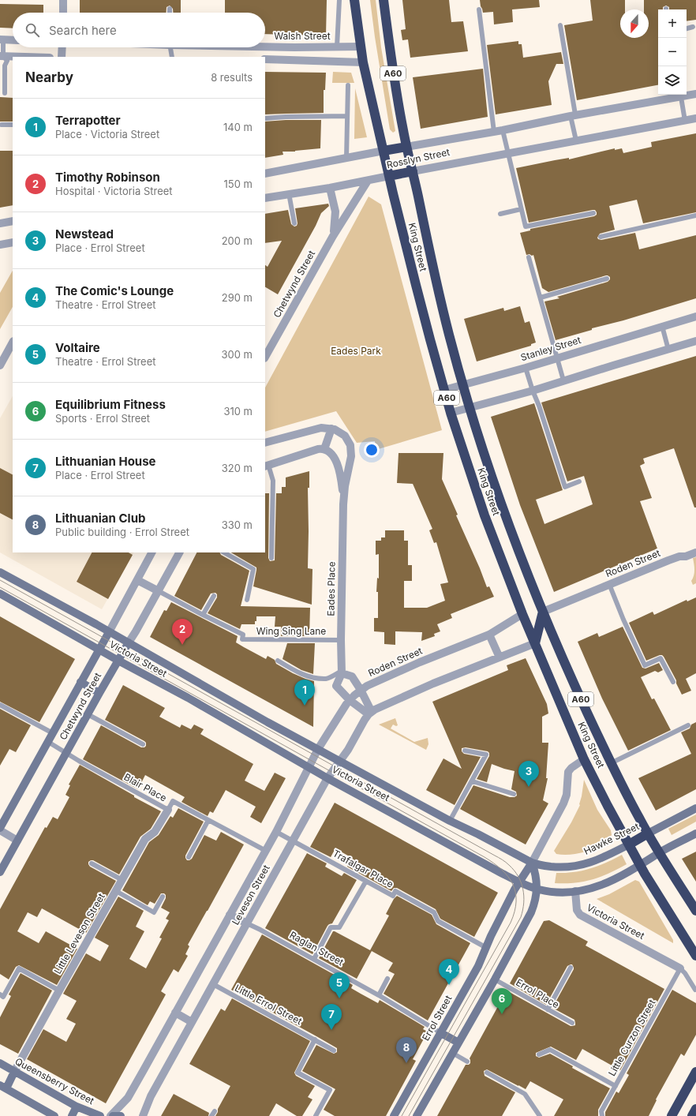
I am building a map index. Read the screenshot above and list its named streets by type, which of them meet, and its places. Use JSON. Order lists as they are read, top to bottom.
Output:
{
  "streets": {
    "highway": [
      "A60",
      "Rosslyn Street",
      "King Street",
      "Hawke Street"
    ],
    "street": [
      "Walsh Street",
      "Chetwynd Street",
      "Stanley Street",
      "Roden Street",
      "Eades Place",
      "Victoria Street",
      "Leveson Street",
      "Little Leveson Street",
      "Raglan Street",
      "Errol Street",
      "Queensberry Street"
    ],
    "lane": [
      "Wing Sing Lane",
      "Blair Place",
      "Trafalgar Place",
      "Errol Place",
      "Little Errol Street",
      "Little Curzon Street"
    ]
  },
  "crossings": [
    ["Walsh Street", "King Street"],
    ["Rosslyn Street", "King Street"],
    ["Rosslyn Street", "Chetwynd Street"],
    ["King Street", "Stanley Street"],
    ["King Street", "Roden Street"],
    ["King Street", "Hawke Street"],
    ["King Street", "Errol Street"],
    ["Chetwynd Street", "Victoria Street"],
    ["Chetwynd Street", "Blair Place"],
    ["Roden Street", "Eades Place"],
    ["Roden Street", "Victoria Street"],
    ["Roden Street", "Leveson Street"],
    ["Eades Place", "Wing Sing Lane"],
    ["Victoria Street", "Hawke Street"],
    ["Victoria Street", "Leveson Street"],
    ["Victoria Street", "Errol Street"],
    ["Victoria Street", "Little Curzon Street"],
    ["Blair Place", "Leveson Street"],
    ["Blair Place", "Little Leveson Street"],
    ["Hawke Street", "Errol Street"],
    ["Trafalgar Place", "Leveson Street"],
    ["Trafalgar Place", "Errol Street"],
    ["Leveson Street", "Raglan Street"],
    ["Leveson Street", "Little Errol Street"],
    ["Little Leveson Street", "Queensberry Street"],
    ["Raglan Street", "Errol Street"]
  ],
  "parks": ["Eades Park"],
  "north": "bottom",
  "page": {
    "map_buttons": ["+", "−"],
    "search": "Search here",
    "heading": ["Nearby", "8 results"],
    "list": [
      {
        "mark": "1",
        "name": "Terrapotter",
        "note": "Place · Victoria Street",
        "value": "140 m"
      },
      {
        "mark": "2",
        "name": "Timothy Robinson",
        "note": "Hospital · Victoria Street",
        "value": "150 m"
      },
      {
        "mark": "3",
        "name": "Newstead",
        "note": "Place · Errol Street",
        "value": "200 m"
      },
      {
        "mark": "4",
        "name": "The Comic's Lounge",
        "note": "Theatre · Errol Street",
        "value": "290 m"
      },
      {
        "mark": "5",
        "name": "Voltaire",
        "note": "Theatre · Errol Street",
        "value": "300 m"
      },
      {
        "mark": "6",
        "name": "Equilibrium Fitness",
        "note": "Sports · Errol Street",
        "value": "310 m"
      },
      {
        "mark": "7",
        "name": "Lithuanian House",
        "note": "Place · Errol Street",
        "value": "320 m"
      },
      {
        "mark": "8",
        "name": "Lithuanian Club",
        "note": "Public building · Errol Street",
        "value": "330 m"
      }
    ],
    "pins": [
      "2",
      "1",
      "3",
      "4",
      "5",
      "6",
      "7",
      "8"
    ]
  }
}
